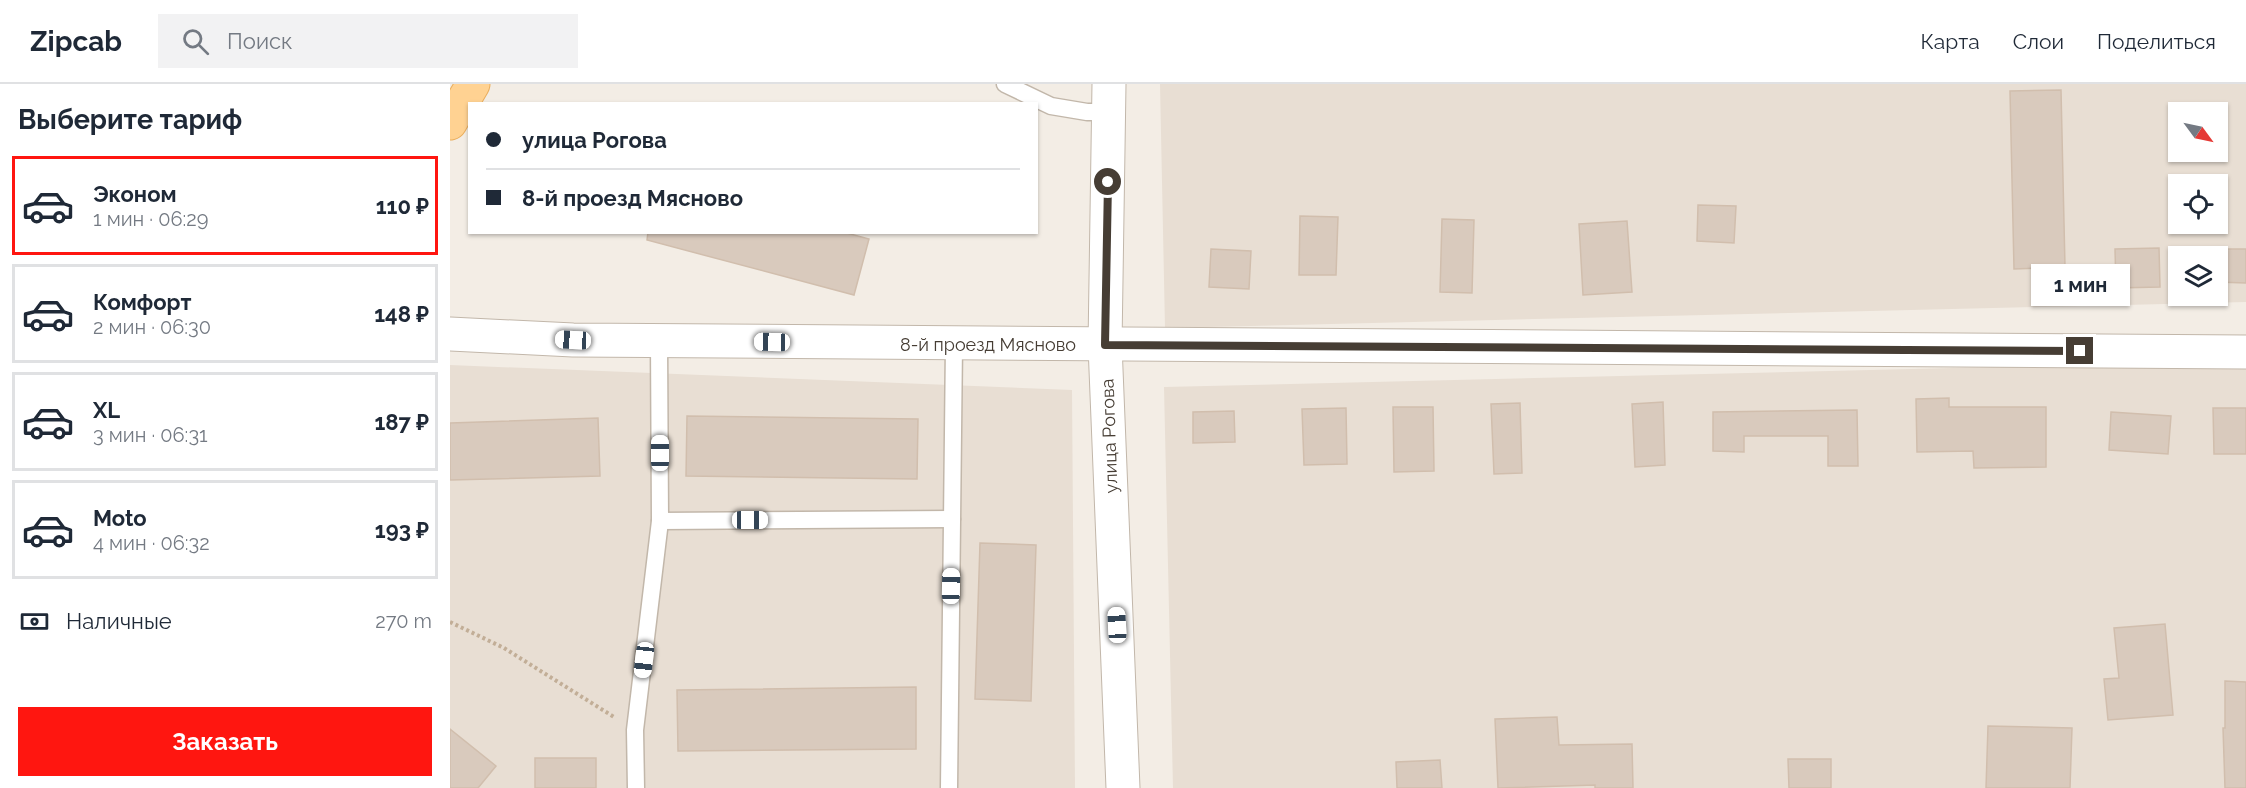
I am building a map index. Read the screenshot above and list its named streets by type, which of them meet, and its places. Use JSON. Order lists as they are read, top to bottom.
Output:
{
  "streets": {
    "street": ["8-й проезд Мясново", "улица Рогова"]
  },
  "crossings": [
    ["8-й проезд Мясново", "улица Рогова"]
  ],
  "north": "bottom right",
  "page": {
    "header": "Zipcab",
    "search": "Поиск",
    "nav": ["Карта", "Слои", "Поделиться"],
    "heading": "Выберите тариф",
    "banner": ["улица Рогова", "8-й проезд Мясново"],
    "list": [
      {
        "name": "Эконом",
        "note": "1 мин · 06:29",
        "value": "110 ₽"
      },
      {
        "name": "Комфорт",
        "note": "2 мин · 06:30",
        "value": "148 ₽"
      },
      {
        "name": "XL",
        "note": "3 мин · 06:31",
        "value": "187 ₽"
      },
      {
        "name": "Moto",
        "note": "4 мин · 06:32",
        "value": "193 ₽"
      }
    ],
    "bubble": "1 мин",
    "pay": ["Наличные", "270 m"],
    "buttons": "Заказать"
  }
}
